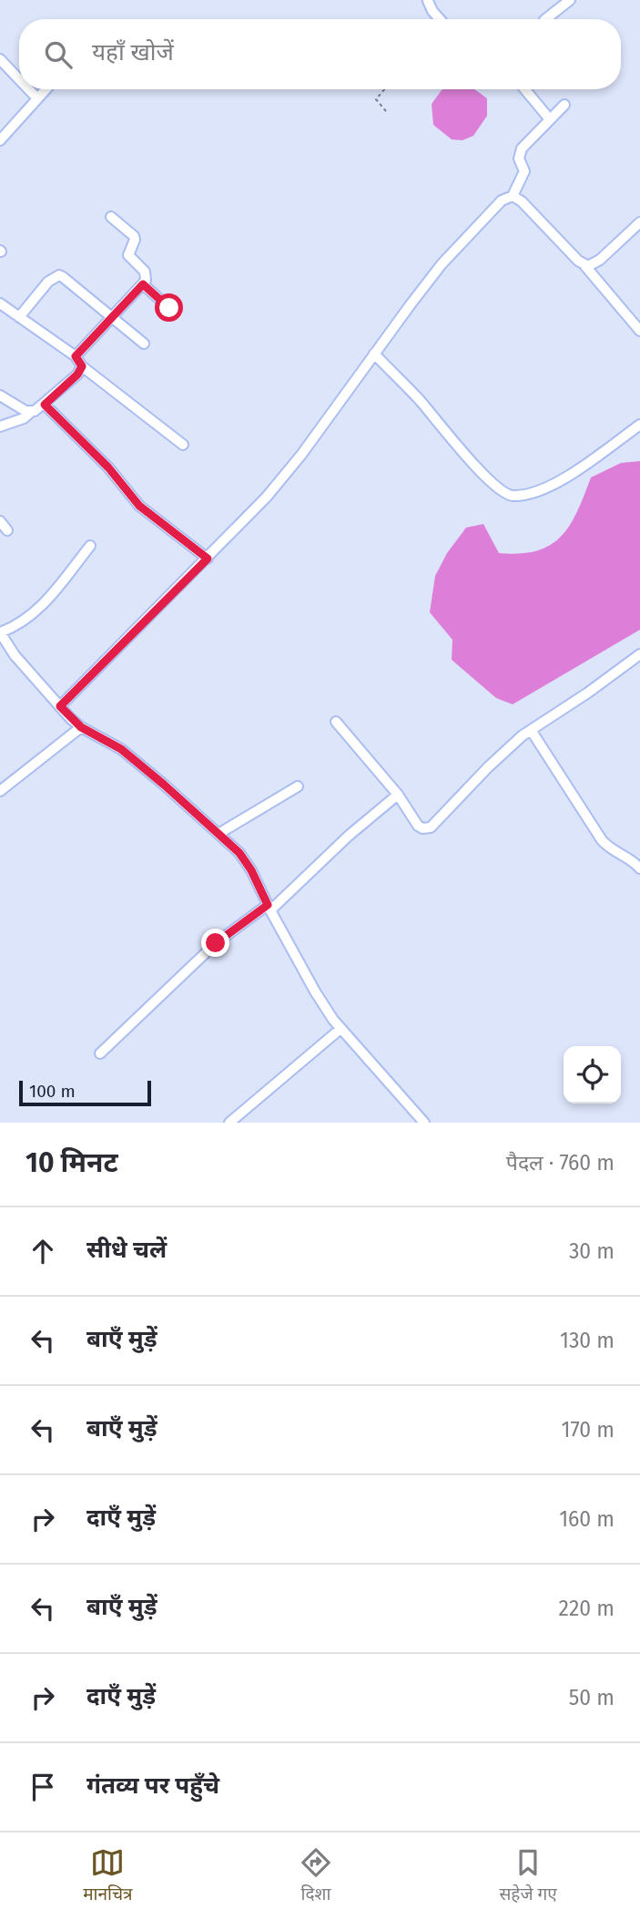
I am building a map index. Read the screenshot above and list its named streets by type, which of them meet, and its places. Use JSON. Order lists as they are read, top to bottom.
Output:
{
  "scale_bar": "100 m",
  "page": {
    "search": "यहाँ खोजें",
    "scale": "100 m",
    "heading": ["10 मिनट", "पैदल · 760 m"],
    "list": [
      ["सीधे चलें", "30 m"],
      ["बाएँ मुड़ें", "130 m"],
      ["बाएँ मुड़ें", "170 m"],
      ["दाएँ मुड़ें", "160 m"],
      ["बाएँ मुड़ें", "220 m"],
      ["दाएँ मुड़ें", "50 m"],
      "गंतव्य पर पहुँचे"
    ],
    "nav": ["मानचित्र", "दिशा", "सहेजे गए"]
  }
}
